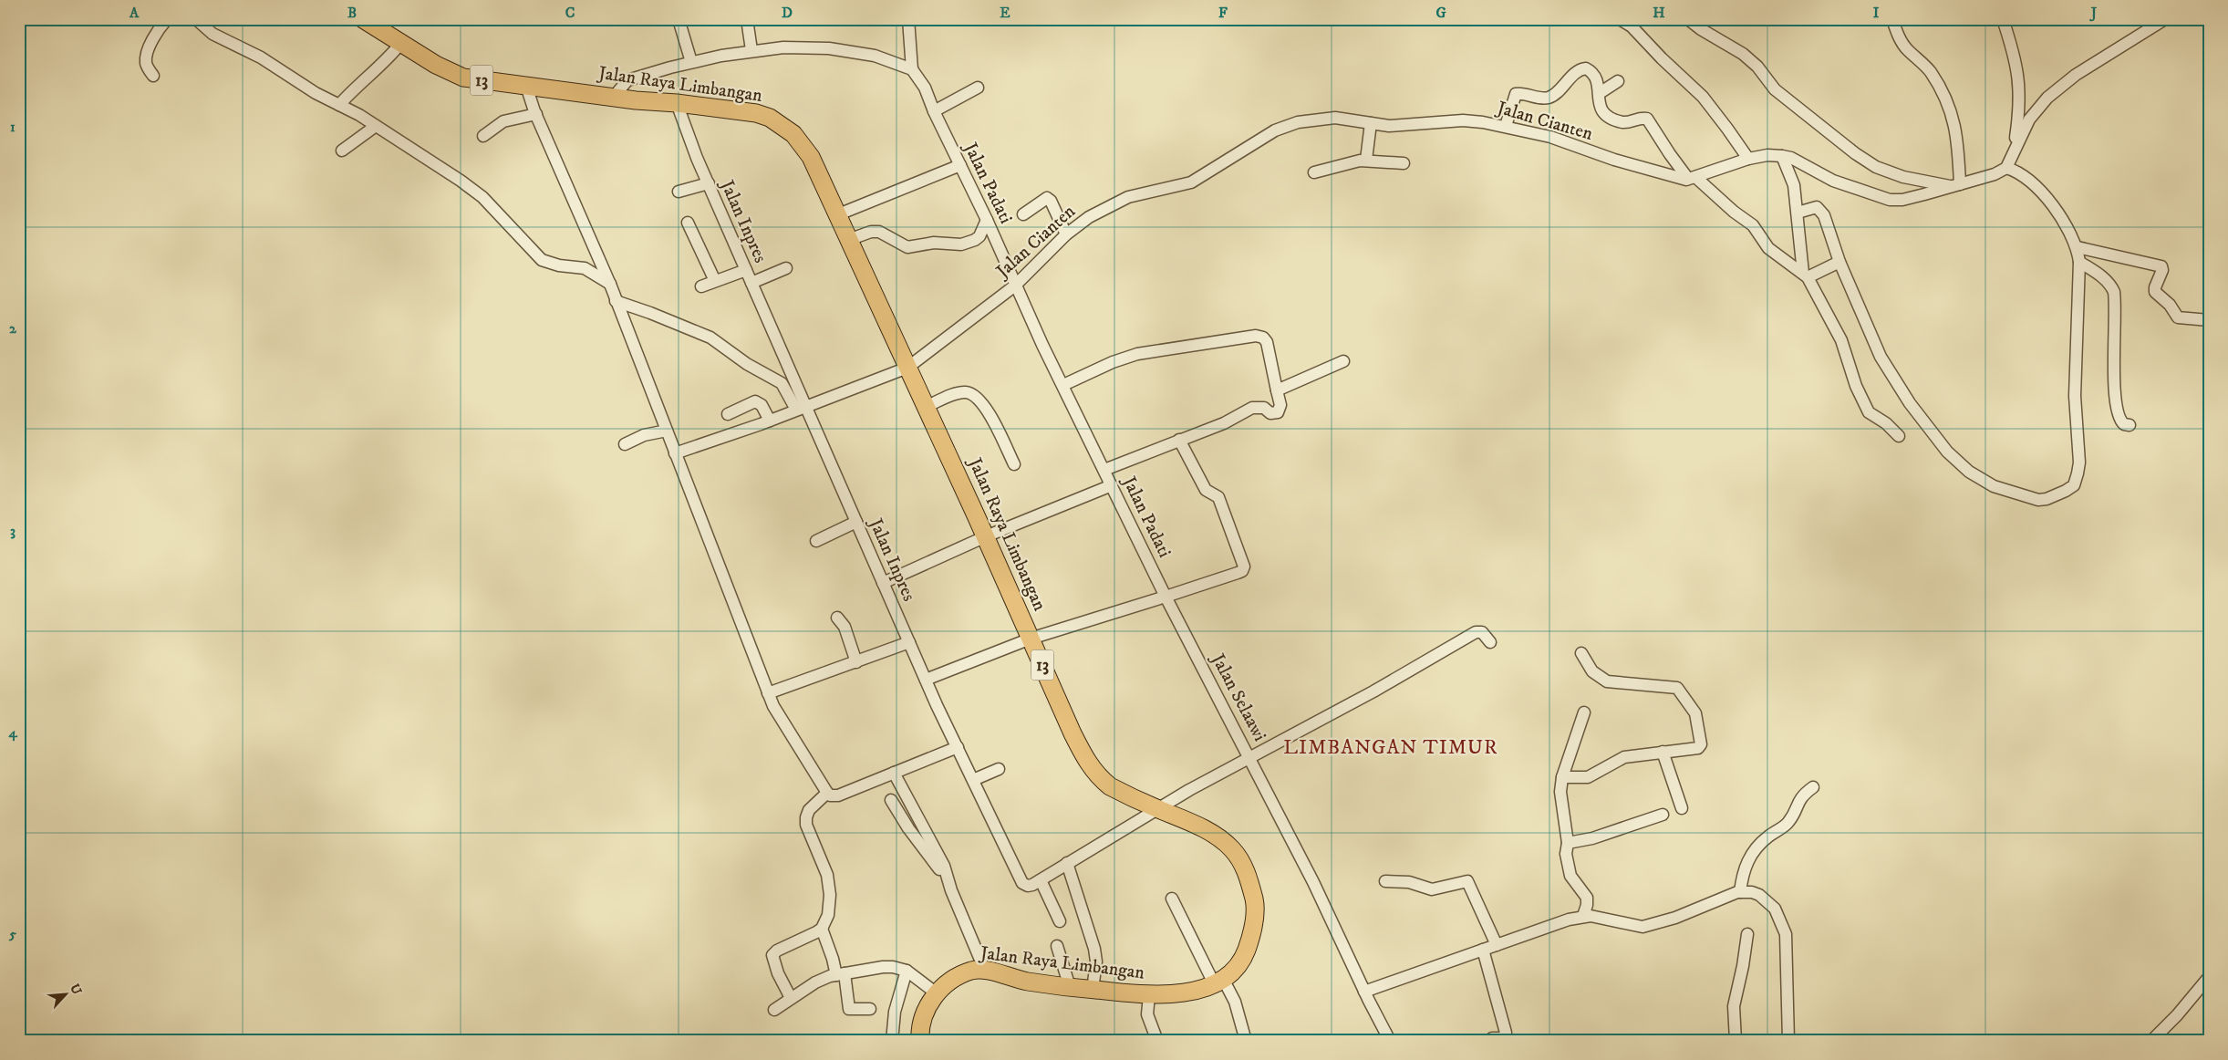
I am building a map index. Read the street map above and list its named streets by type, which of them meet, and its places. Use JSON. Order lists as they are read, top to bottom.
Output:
{
  "streets": {
    "highway": ["13", "Jalan Raya Limbangan"],
    "street": [
      "Jalan Cianten",
      "Jalan Padati",
      "Jalan Inpres",
      "Jalan Selaawi"
    ]
  },
  "crossings": [
    ["Jalan Raya Limbangan", "Jalan Cianten"],
    ["Jalan Raya Limbangan", "Jalan Inpres"],
    ["Jalan Cianten", "Jalan Padati"],
    ["Jalan Cianten", "Jalan Inpres"],
    ["Jalan Padati", "Jalan Selaawi"]
  ],
  "districts": ["LIMBANGAN TIMUR"],
  "north": "top right",
  "grid": {
    "columns": [
      "A",
      "B",
      "C",
      "D",
      "E",
      "F",
      "G",
      "H",
      "I",
      "J"
    ],
    "rows": [
      "1",
      "2",
      "3",
      "4",
      "5"
    ]
  }
}
